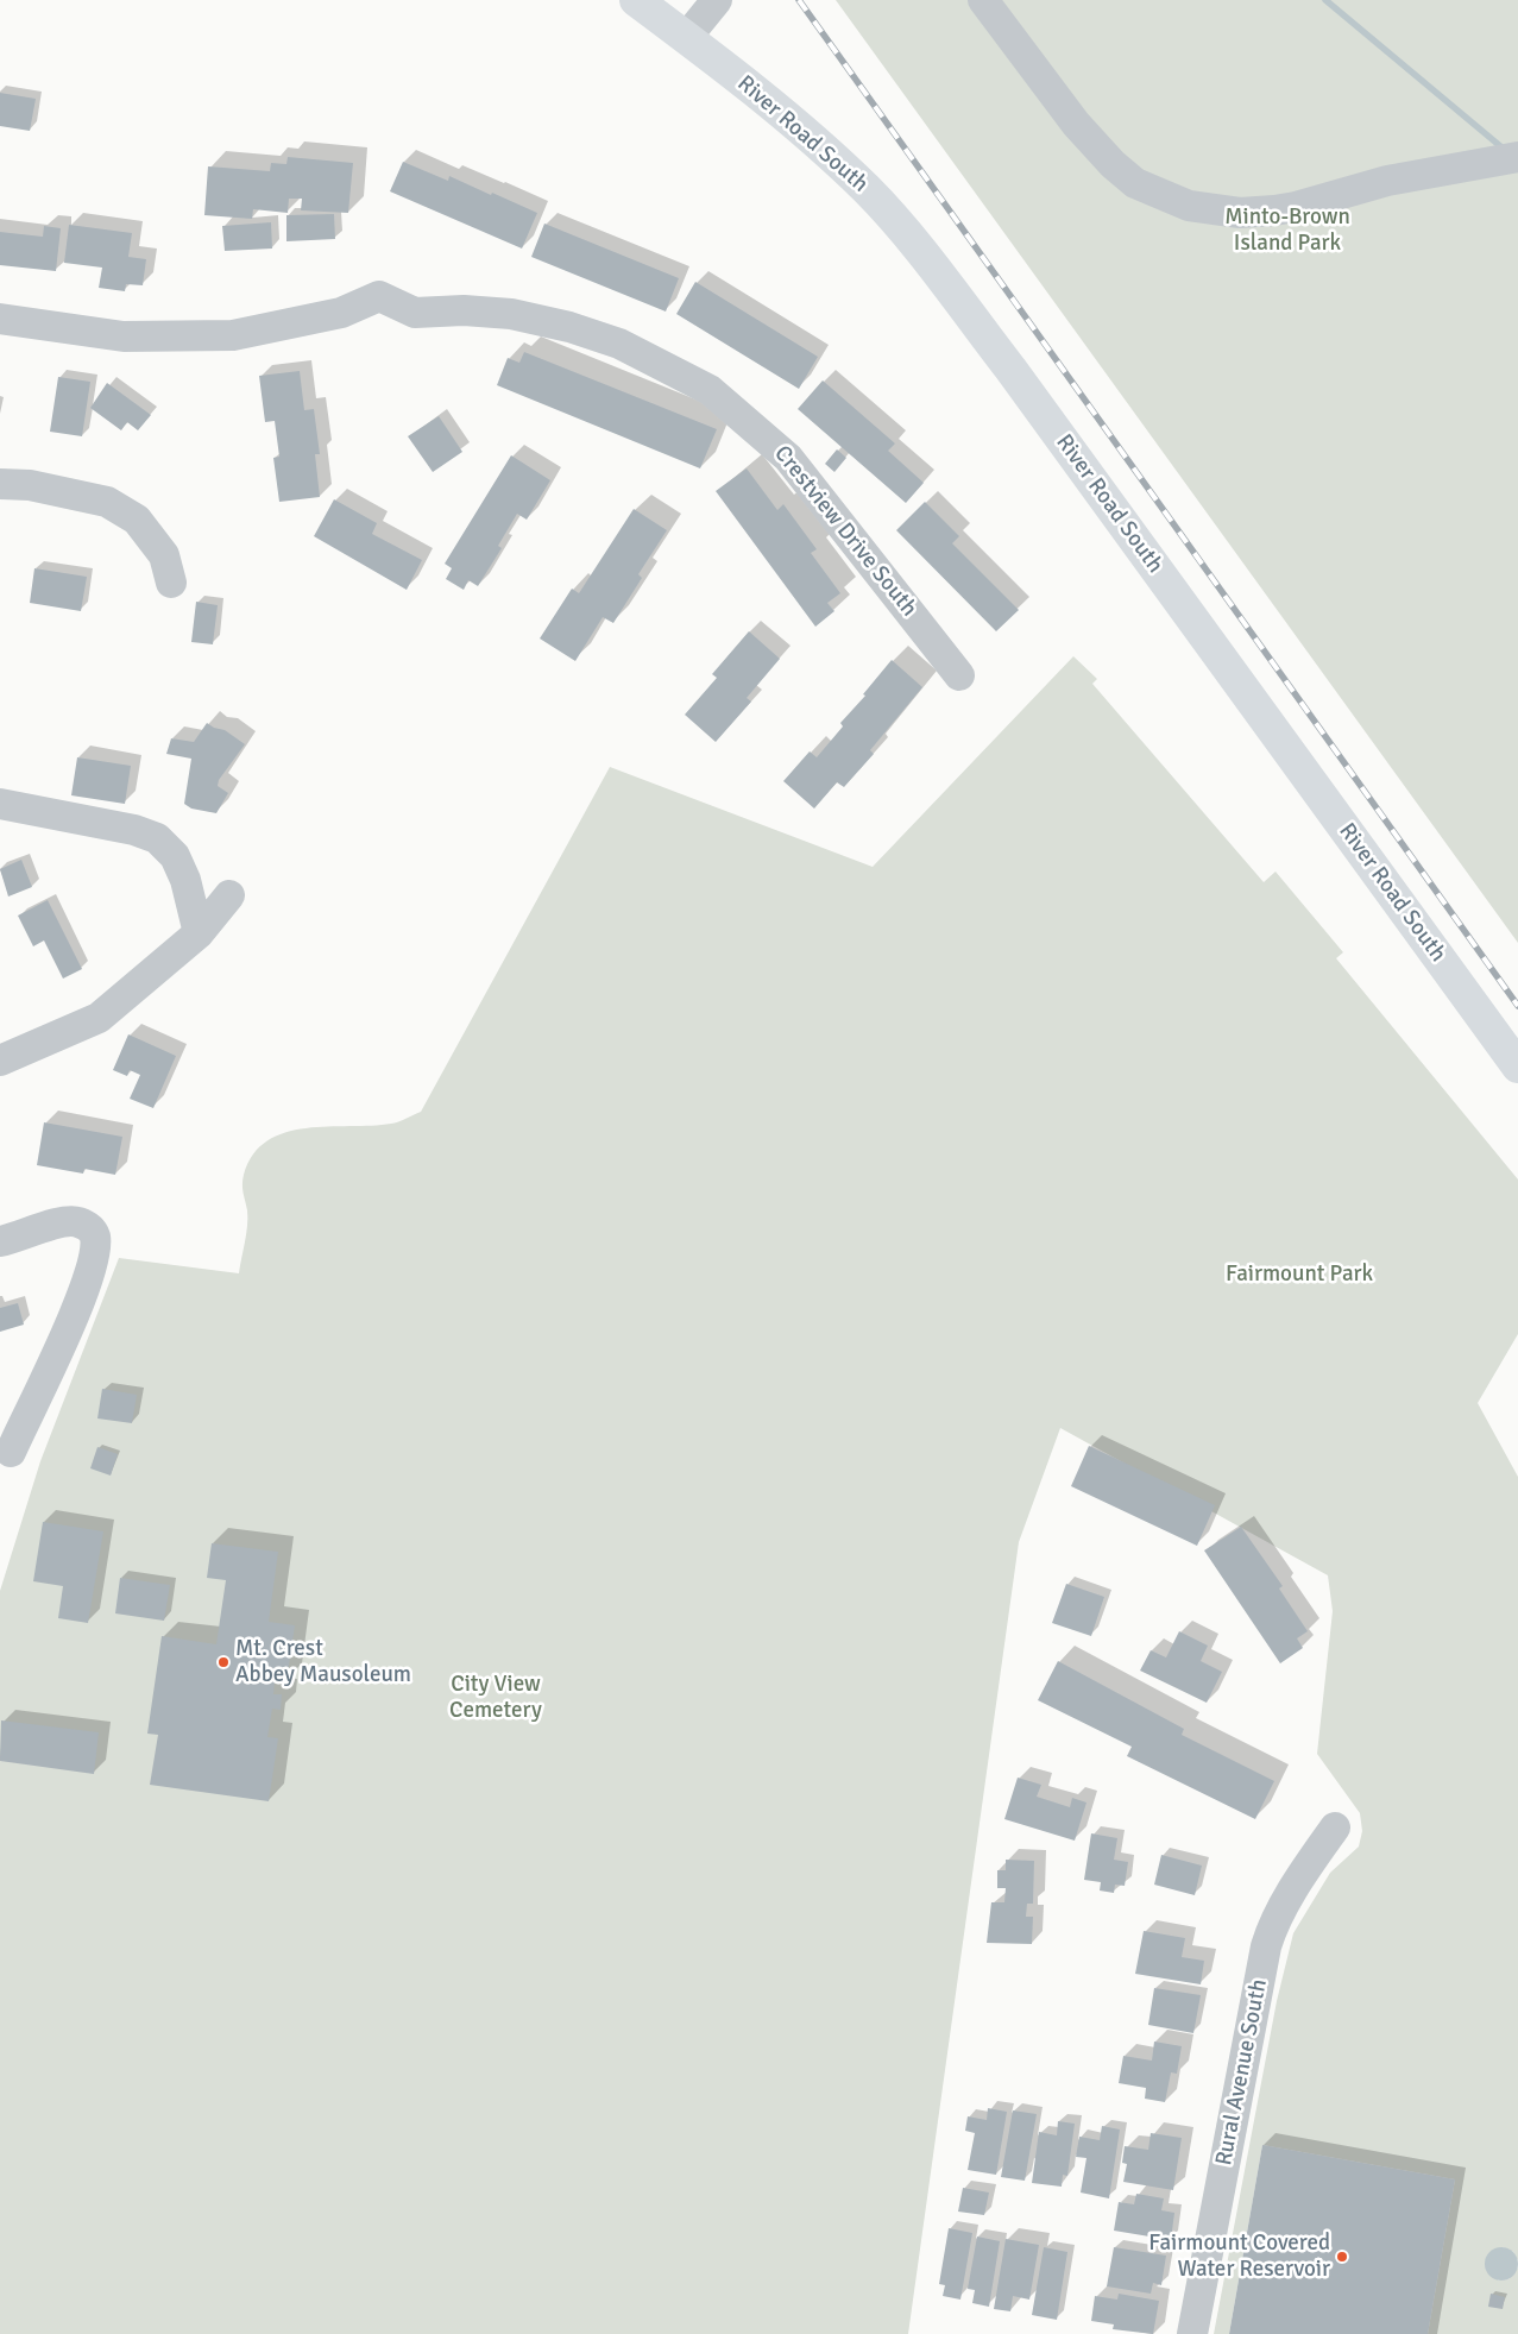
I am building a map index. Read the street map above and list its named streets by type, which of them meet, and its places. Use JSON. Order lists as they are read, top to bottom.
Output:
{
  "streets": {
    "main road": ["River Road South"],
    "street": ["Crestview Drive South", "Rural Avenue South"]
  },
  "parks": ["Minto-Brown Island Park", "Fairmount Park", "City View Cemetery"],
  "places": ["Mt. Crest Abbey Mausoleum", "Fairmount Covered Water Reservoir"]
}
